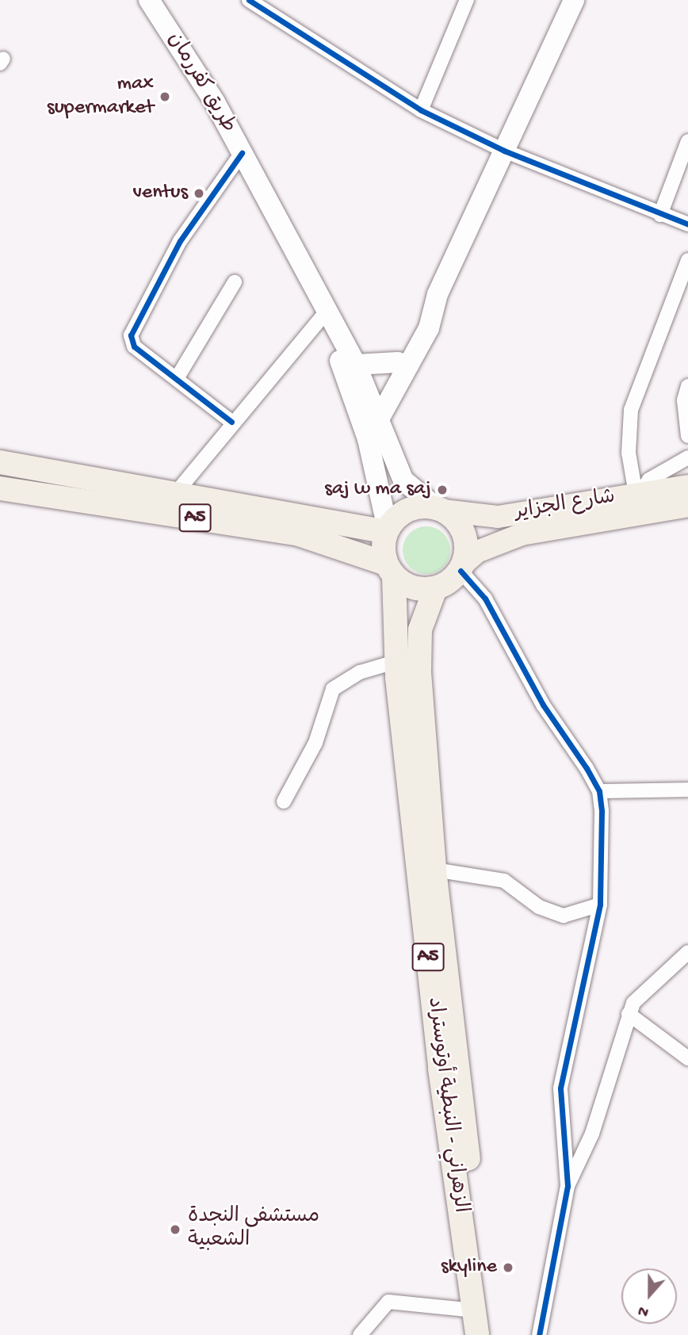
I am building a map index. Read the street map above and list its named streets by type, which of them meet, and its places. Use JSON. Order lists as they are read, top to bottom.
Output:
{
  "streets": {
    "highway": ["A5", "الزهراني - النبطية أوتوستراد"],
    "main road": ["طريق كفررمان", "شارع الجزاير"]
  },
  "crossings": [
    ["شارع الجزاير", "A5"],
    ["شارع الجزاير", "الزهراني - النبطية أوتوستراد"],
    ["A5", "الزهراني - النبطية أوتوستراد"]
  ],
  "places": [
    "max supermarket",
    "ventus",
    "saj w ma saj",
    "مستشفى النجدة الشعبية",
    "skyline"
  ],
  "north": "bottom"
}
